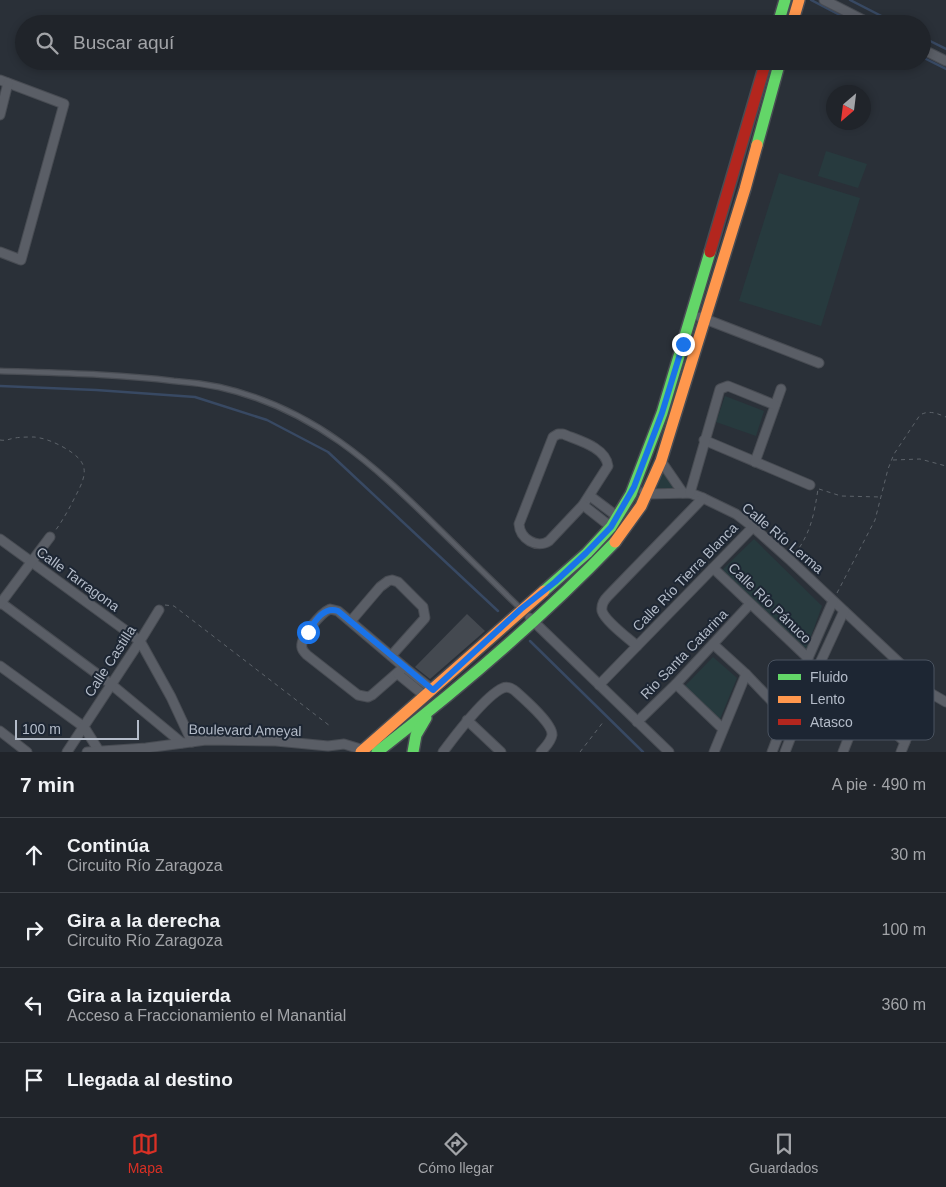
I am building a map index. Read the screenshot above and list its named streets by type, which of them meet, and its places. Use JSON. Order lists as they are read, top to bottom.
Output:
{
  "streets": {
    "street": [
      "Calle Río Lerma",
      "Calle Río Tierra Blanca",
      "Calle Tarragona",
      "Calle Río Pánuco",
      "Rio Santa Catarina",
      "Calle Castilla",
      "Boulevard Ameyal"
    ]
  },
  "crossings": [
    ["Calle Río Lerma", "Calle Río Tierra Blanca"],
    ["Calle Río Tierra Blanca", "Calle Río Pánuco"],
    ["Calle Tarragona", "Calle Castilla"],
    ["Calle Río Pánuco", "Rio Santa Catarina"],
    ["Calle Castilla", "Boulevard Ameyal"]
  ],
  "legend": ["Fluido", "Lento", "Atasco"],
  "scale_bar": "100 m",
  "north": "bottom left",
  "page": {
    "search": "Buscar aquí",
    "scale": "100 m",
    "heading": ["7 min", "A pie · 490 m"],
    "list": [
      ["Continúa", "Circuito Río Zaragoza", "30 m"],
      ["Gira a la derecha", "Circuito Río Zaragoza", "100 m"],
      ["Gira a la izquierda", "Acceso a Fraccionamiento el Manantial", "360 m"],
      "Llegada al destino"
    ],
    "nav": ["Mapa", "Cómo llegar", "Guardados"]
  }
}
